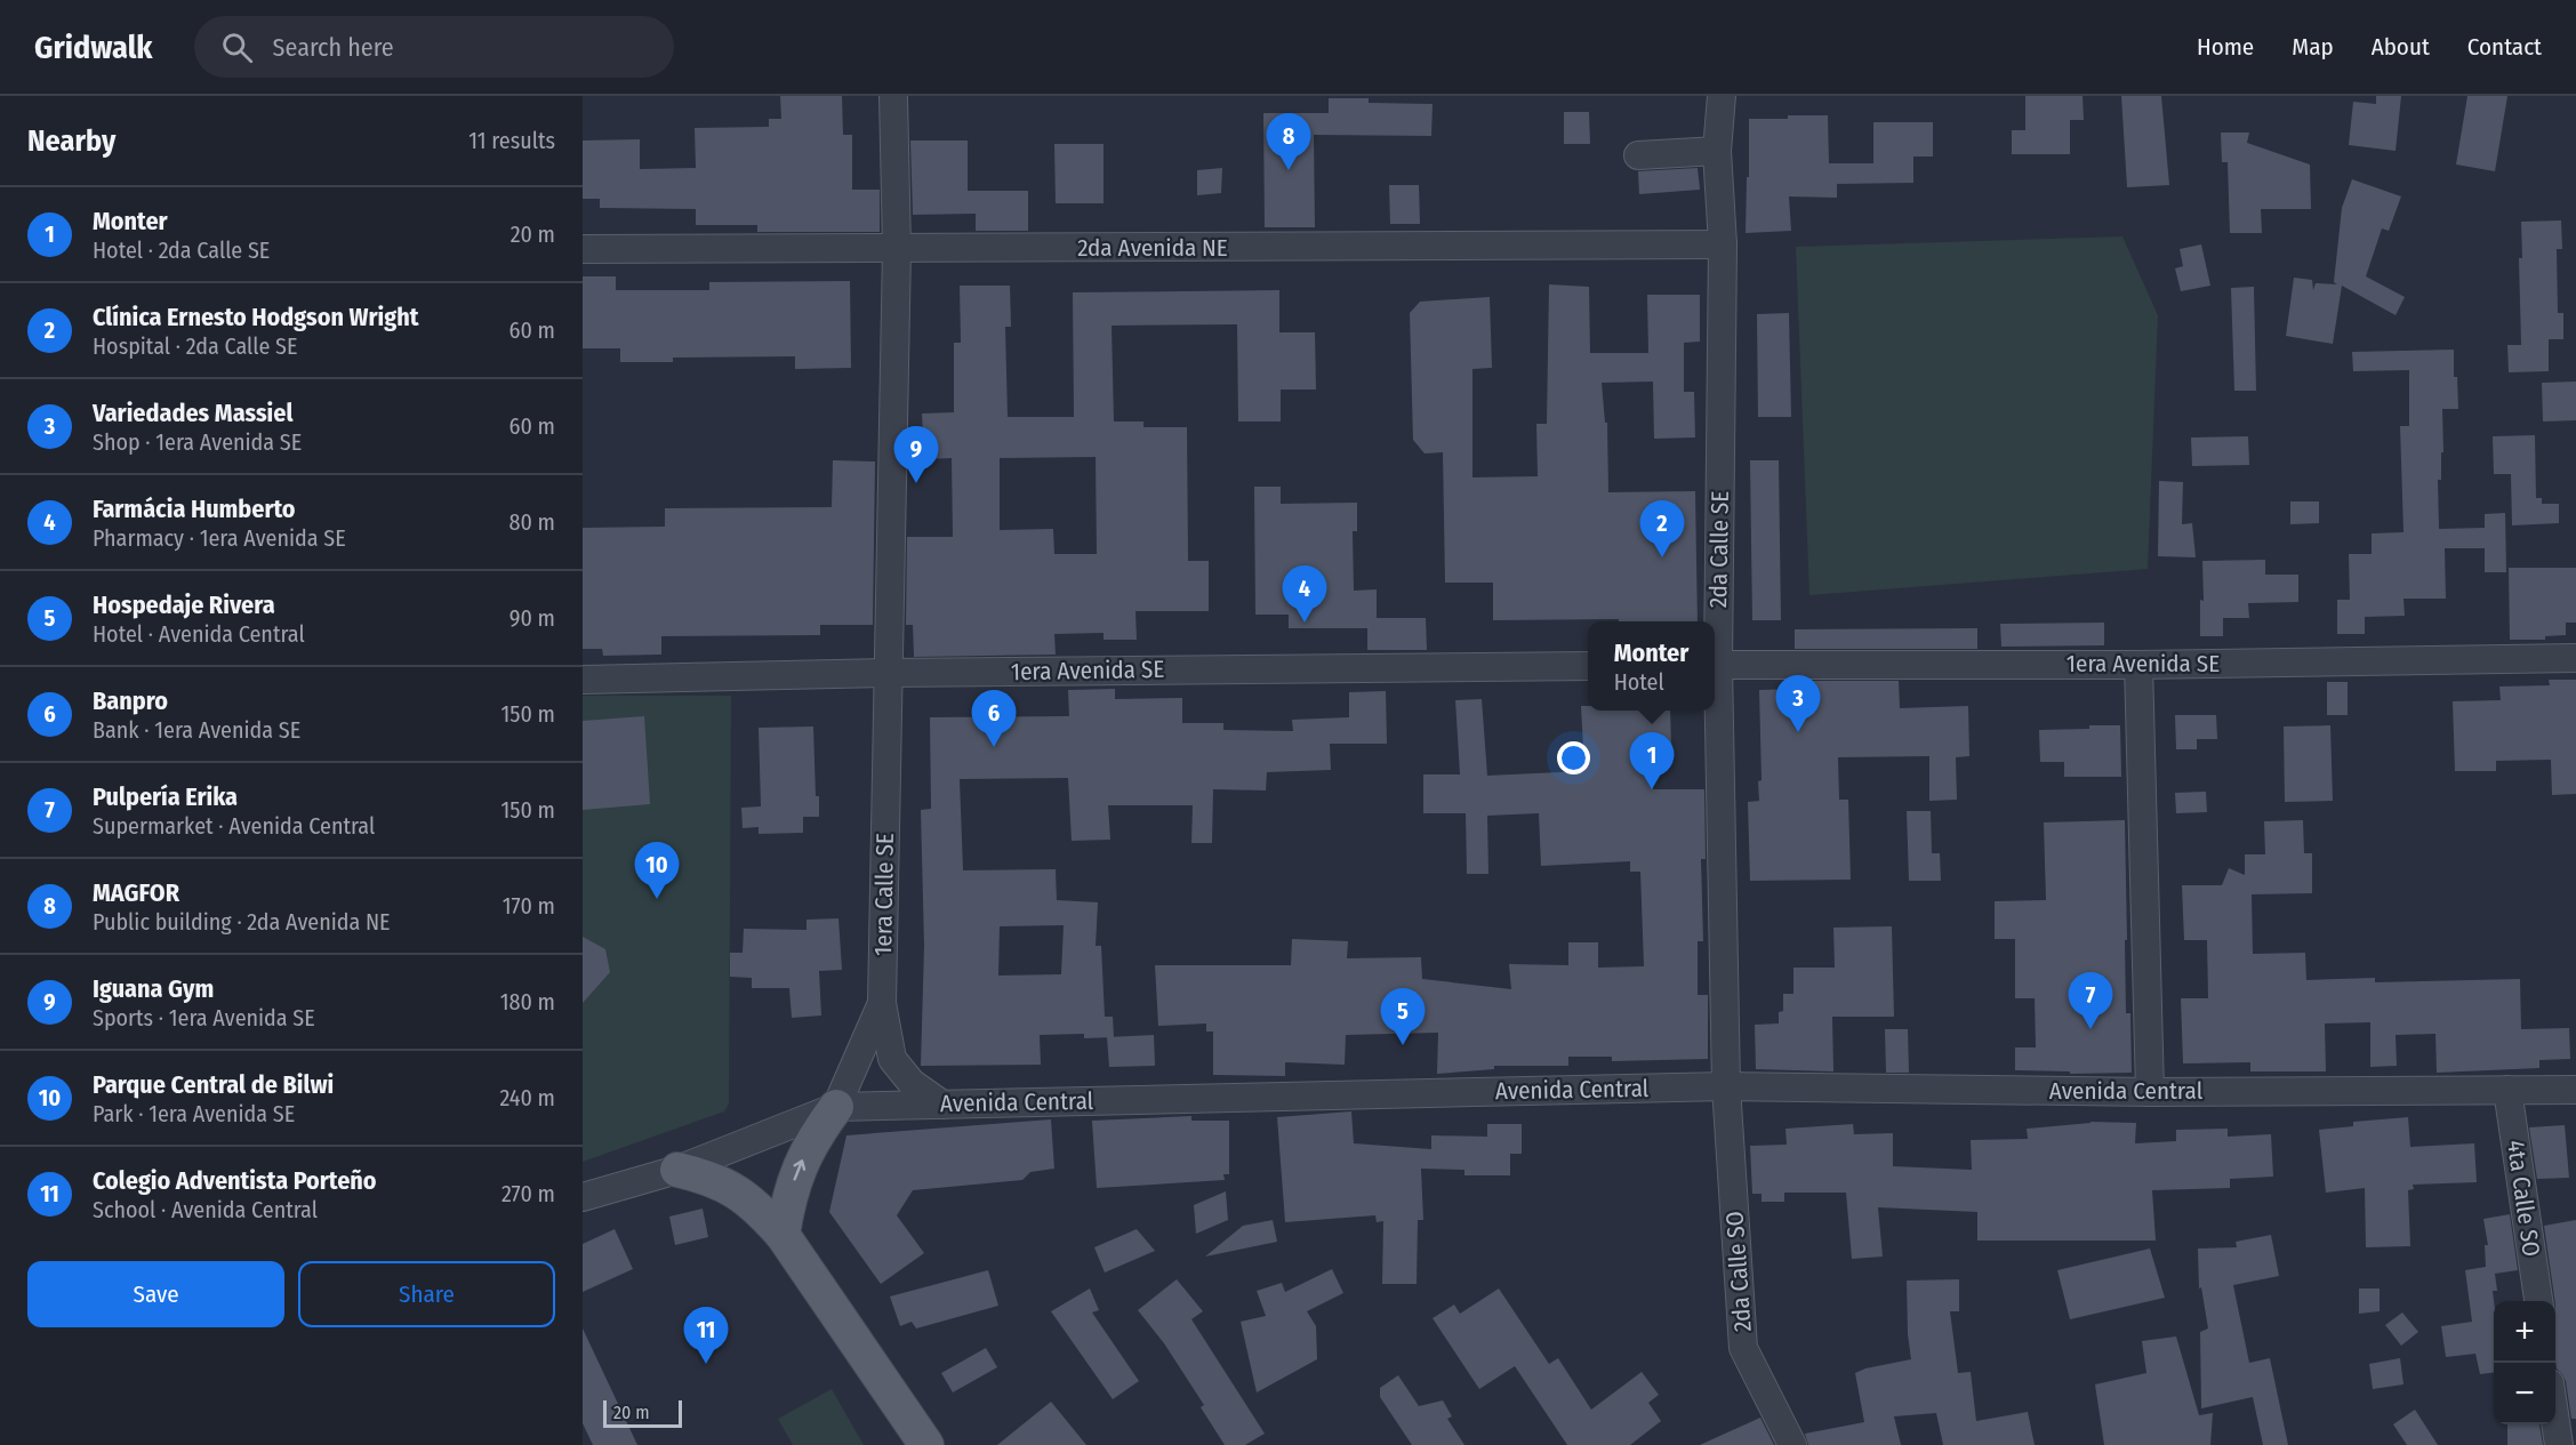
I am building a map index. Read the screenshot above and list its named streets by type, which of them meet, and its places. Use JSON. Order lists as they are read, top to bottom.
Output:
{
  "streets": {
    "street": [
      "2da Avenida NE",
      "2da Calle SE",
      "1era Avenida SE",
      "1era Calle SE",
      "Avenida Central",
      "4ta Calle SO",
      "2da Calle SO"
    ]
  },
  "crossings": [
    ["2da Avenida NE", "2da Calle SE"],
    ["2da Avenida NE", "1era Calle SE"],
    ["2da Calle SE", "Avenida Central"],
    ["2da Calle SE", "2da Calle SO"],
    ["1era Avenida SE", "1era Calle SE"],
    ["1era Calle SE", "Avenida Central"],
    ["Avenida Central", "4ta Calle SO"],
    ["Avenida Central", "2da Calle SO"]
  ],
  "scale_bar": "20 m",
  "page": {
    "header": "Gridwalk",
    "search": "Search here",
    "nav": [
      "Home",
      "Map",
      "About",
      "Contact"
    ],
    "heading": ["Nearby", "11 results"],
    "pins": [
      "8",
      "9",
      "2",
      "4",
      "3",
      "6",
      "1",
      "10",
      "7",
      "5",
      "11"
    ],
    "list": [
      {
        "mark": "1",
        "name": "Monter",
        "note": "Hotel · 2da Calle SE",
        "value": "20 m"
      },
      {
        "mark": "2",
        "name": "Clínica Ernesto Hodgson Wright",
        "note": "Hospital · 2da Calle SE",
        "value": "60 m"
      },
      {
        "mark": "3",
        "name": "Variedades Massiel",
        "note": "Shop · 1era Avenida SE",
        "value": "60 m"
      },
      {
        "mark": "4",
        "name": "Farmácia Humberto",
        "note": "Pharmacy · 1era Avenida SE",
        "value": "80 m"
      },
      {
        "mark": "5",
        "name": "Hospedaje Rivera",
        "note": "Hotel · Avenida Central",
        "value": "90 m"
      },
      {
        "mark": "6",
        "name": "Banpro",
        "note": "Bank · 1era Avenida SE",
        "value": "150 m"
      },
      {
        "mark": "7",
        "name": "Pulpería Erika",
        "note": "Supermarket · Avenida Central",
        "value": "150 m"
      },
      {
        "mark": "8",
        "name": "MAGFOR",
        "note": "Public building · 2da Avenida NE",
        "value": "170 m"
      },
      {
        "mark": "9",
        "name": "Iguana Gym",
        "note": "Sports · 1era Avenida SE",
        "value": "180 m"
      },
      {
        "mark": "10",
        "name": "Parque Central de Bilwi",
        "note": "Park · 1era Avenida SE",
        "value": "240 m"
      },
      {
        "mark": "11",
        "name": "Colegio Adventista Porteño",
        "note": "School · Avenida Central",
        "value": "270 m"
      }
    ],
    "popup": ["Monter", "Hotel"],
    "buttons": ["Save", "Share"],
    "map_buttons": ["+", "−"],
    "scale": "20 m"
  }
}
